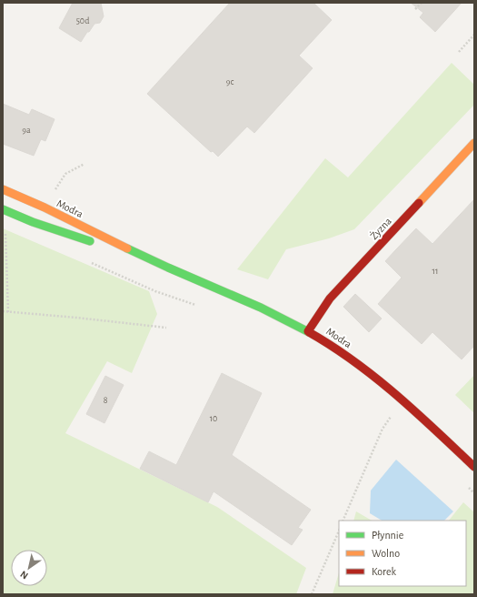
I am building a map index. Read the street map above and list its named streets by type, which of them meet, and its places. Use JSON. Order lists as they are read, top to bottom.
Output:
{
  "streets": {
    "street": ["Modra", "Żyzna"]
  },
  "crossings": [
    ["Modra", "Żyzna"]
  ],
  "house_numbers": [
    "50d",
    "9c",
    "9a",
    "11",
    "8",
    "10"
  ],
  "legend": ["Płynnie", "Wolno", "Korek"],
  "north": "bottom left"
}
